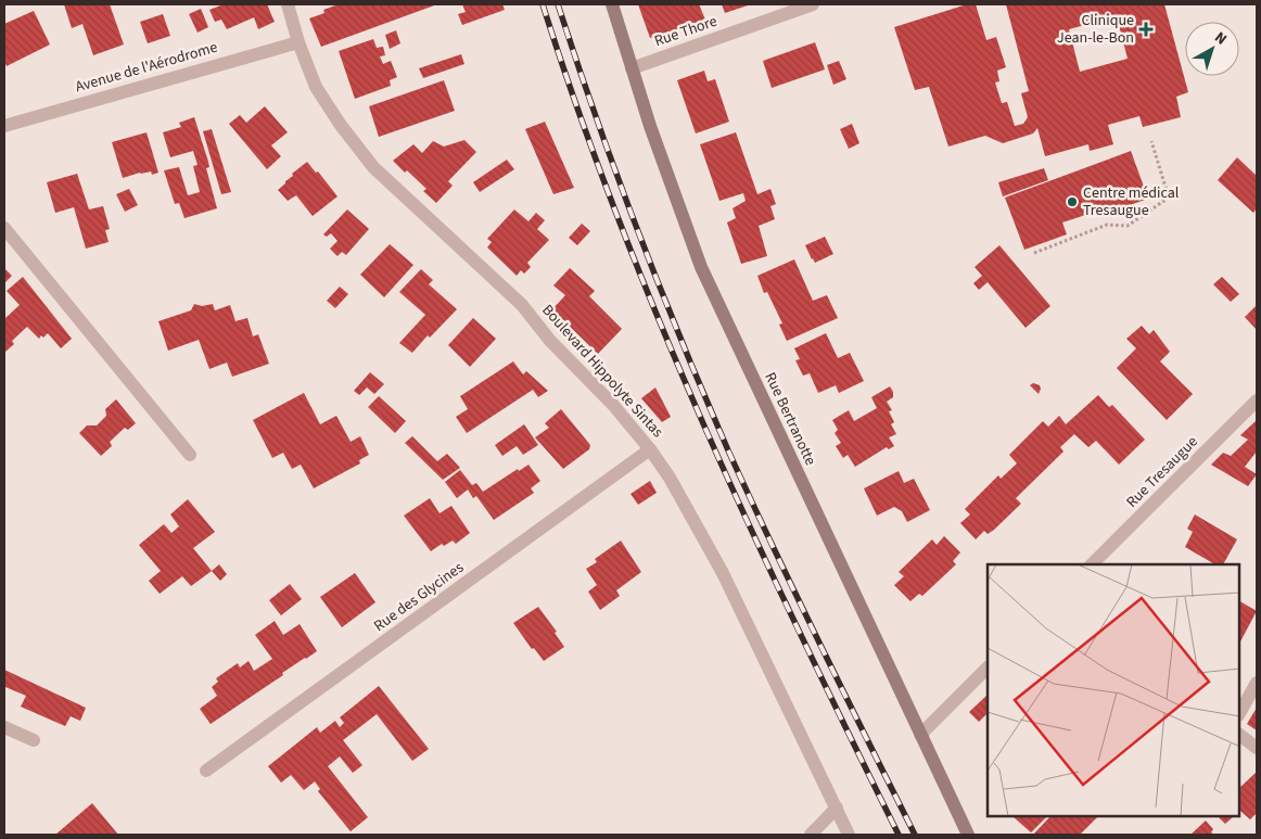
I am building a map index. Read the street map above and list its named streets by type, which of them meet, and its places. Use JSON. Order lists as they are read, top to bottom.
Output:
{
  "streets": {
    "street": [
      "Rue Thore",
      "Avenue de l'Aérodrome",
      "Boulevard Hippolyte Sintas",
      "Rue Bertranotte",
      "Rue Tresaugue",
      "Rue des Glycines"
    ]
  },
  "crossings": [
    ["Rue Thore", "Rue Bertranotte"],
    ["Avenue de l'Aérodrome", "Boulevard Hippolyte Sintas"],
    ["Boulevard Hippolyte Sintas", "Rue des Glycines"]
  ],
  "places": {
    "health": ["Clinique Jean-le-Bon"],
    "other": ["Centre médical Tresaugue"]
  },
  "north": "top right"
}
